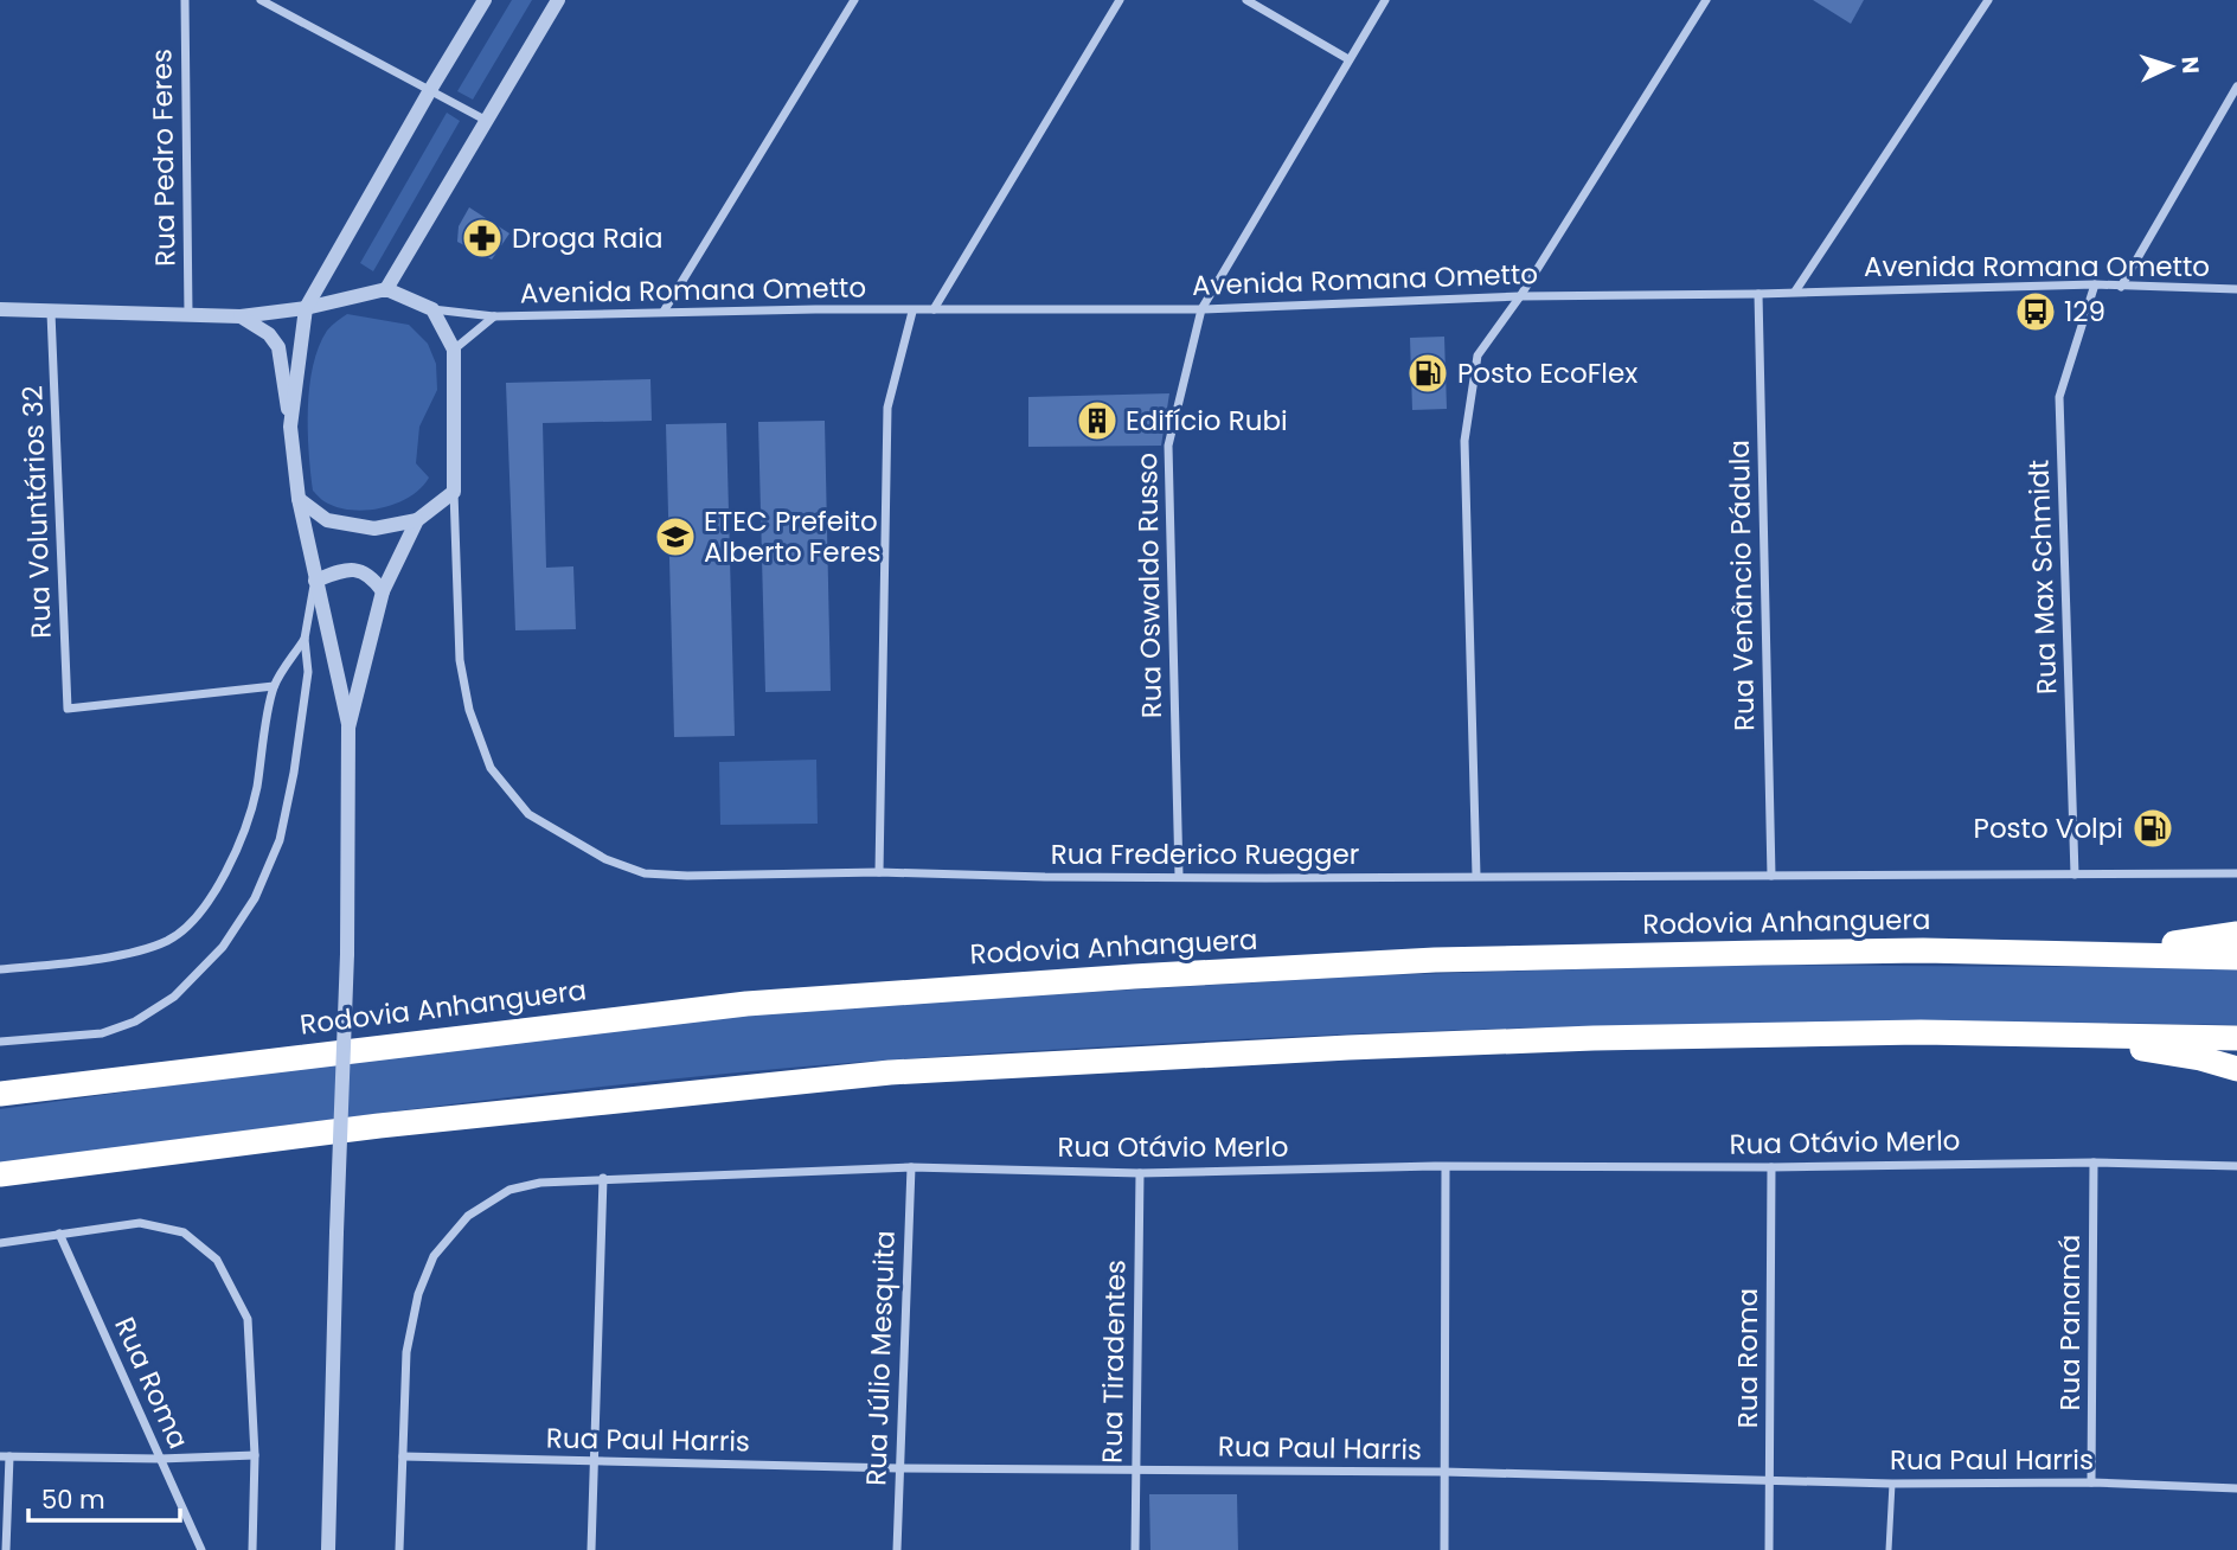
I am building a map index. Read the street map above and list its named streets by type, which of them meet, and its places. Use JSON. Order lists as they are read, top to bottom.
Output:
{
  "streets": {
    "highway": ["Rodovia Anhanguera"],
    "street": [
      "Rua Pedro Feres",
      "Avenida Romana Ometto",
      "Rua Voluntários 32",
      "Rua Max Schmidt",
      "Rua Oswaldo Russo",
      "Rua Venâncio Pádula",
      "Rua Frederico Ruegger",
      "Rua Otávio Merlo",
      "Rua Panamá",
      "Rua Júlio Mesquita",
      "Rua Roma",
      "Rua Tiradentes",
      "Rua Paul Harris"
    ]
  },
  "crossings": [
    ["Avenida Romana Ometto", "Rua Max Schmidt"],
    ["Avenida Romana Ometto", "Rua Oswaldo Russo"],
    ["Avenida Romana Ometto", "Rua Venâncio Pádula"],
    ["Avenida Romana Ometto", "Rua Frederico Ruegger"],
    ["Rua Max Schmidt", "Rua Frederico Ruegger"],
    ["Rua Oswaldo Russo", "Rua Frederico Ruegger"],
    ["Rua Venâncio Pádula", "Rua Frederico Ruegger"],
    ["Rua Otávio Merlo", "Rua Panamá"],
    ["Rua Otávio Merlo", "Rua Júlio Mesquita"],
    ["Rua Otávio Merlo", "Rua Roma"],
    ["Rua Otávio Merlo", "Rua Tiradentes"],
    ["Rua Otávio Merlo", "Rua Paul Harris"],
    ["Rua Panamá", "Rua Paul Harris"],
    ["Rua Júlio Mesquita", "Rua Paul Harris"],
    ["Rua Roma", "Rua Paul Harris"],
    ["Rua Tiradentes", "Rua Paul Harris"]
  ],
  "places": {
    "pharmacy": ["Droga Raia"],
    "bus stop": ["129"],
    "fuel station": ["Posto EcoFlex", "Posto Volpi"],
    "building": ["Edifício Rubi"],
    "school or university": ["ETEC Prefeito Alberto Feres"]
  },
  "scale_bar": "50 m",
  "north": "right"
}
